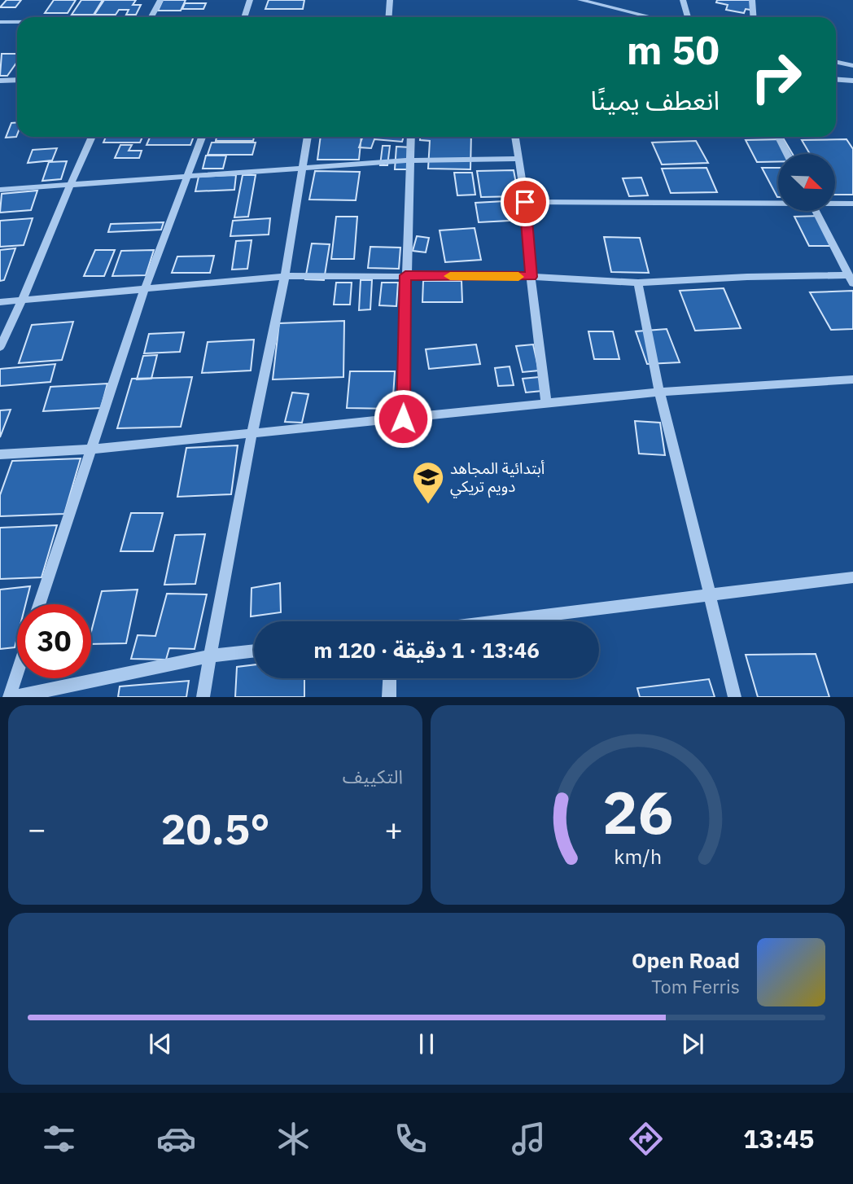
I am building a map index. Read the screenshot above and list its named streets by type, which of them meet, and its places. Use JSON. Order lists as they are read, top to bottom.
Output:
{
  "places": {
    "school or university": ["أبتدائية المجاهد دويم تريكي"]
  },
  "north": "bottom right",
  "page": {
    "turn": ["50 m", "انعطف يمينًا"],
    "limit": "30",
    "trip": "13:46 · 1 دقيقة · 120 m",
    "tile": "التكييف",
    "heat": ["−", "20.5°", "+"],
    "song": ["Open Road", "Tom Ferris"],
    "tabs": "13:45",
    "gauge": ["26", "km/h"]
  }
}
